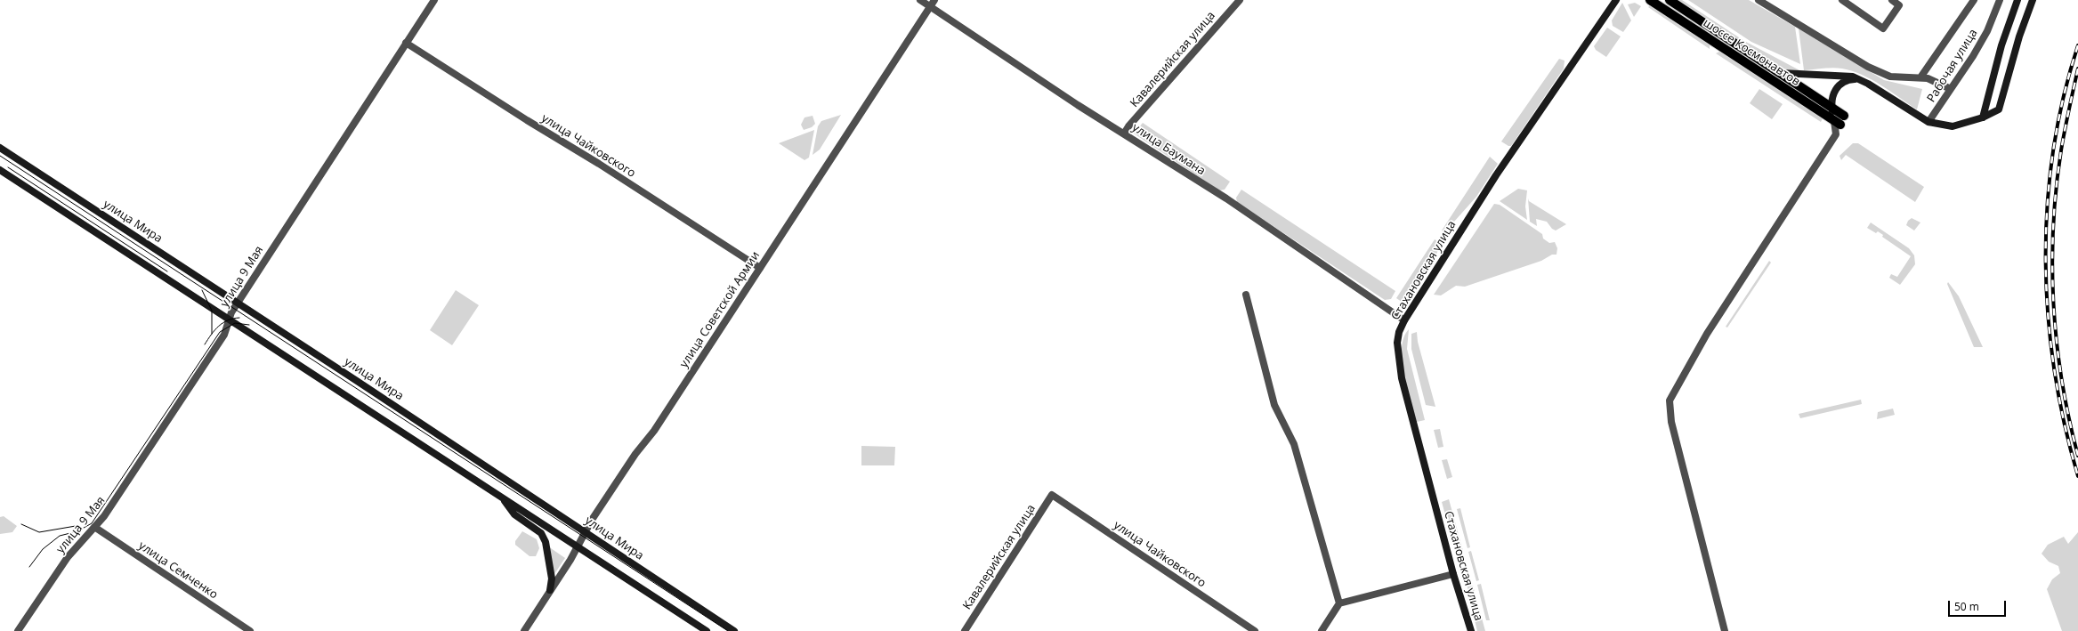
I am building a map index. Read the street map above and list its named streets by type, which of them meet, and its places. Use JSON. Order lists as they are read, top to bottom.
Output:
{
  "streets": {
    "main road": ["шоссе Космонавтов", "улица Мира", "Стахановская улица"],
    "street": [
      "Кавалерийская улица",
      "Рабочая улица",
      "улица Чайковского",
      "улица Баумана",
      "улица 9 Мая",
      "улица Советской Армии",
      "улица Семченко"
    ]
  },
  "crossings": [
    ["Кавалерийская улица", "улица Чайковского"],
    ["Кавалерийская улица", "улица Баумана"],
    ["улица Чайковского", "улица 9 Мая"],
    ["улица Чайковского", "улица Советской Армии"],
    ["улица Баумана", "Стахановская улица"],
    ["улица Баумана", "улица Советской Армии"],
    ["улица Мира", "улица 9 Мая"],
    ["улица Мира", "улица Советской Армии"],
    ["улица 9 Мая", "улица Семченко"]
  ],
  "scale_bar": "50 m"
}
